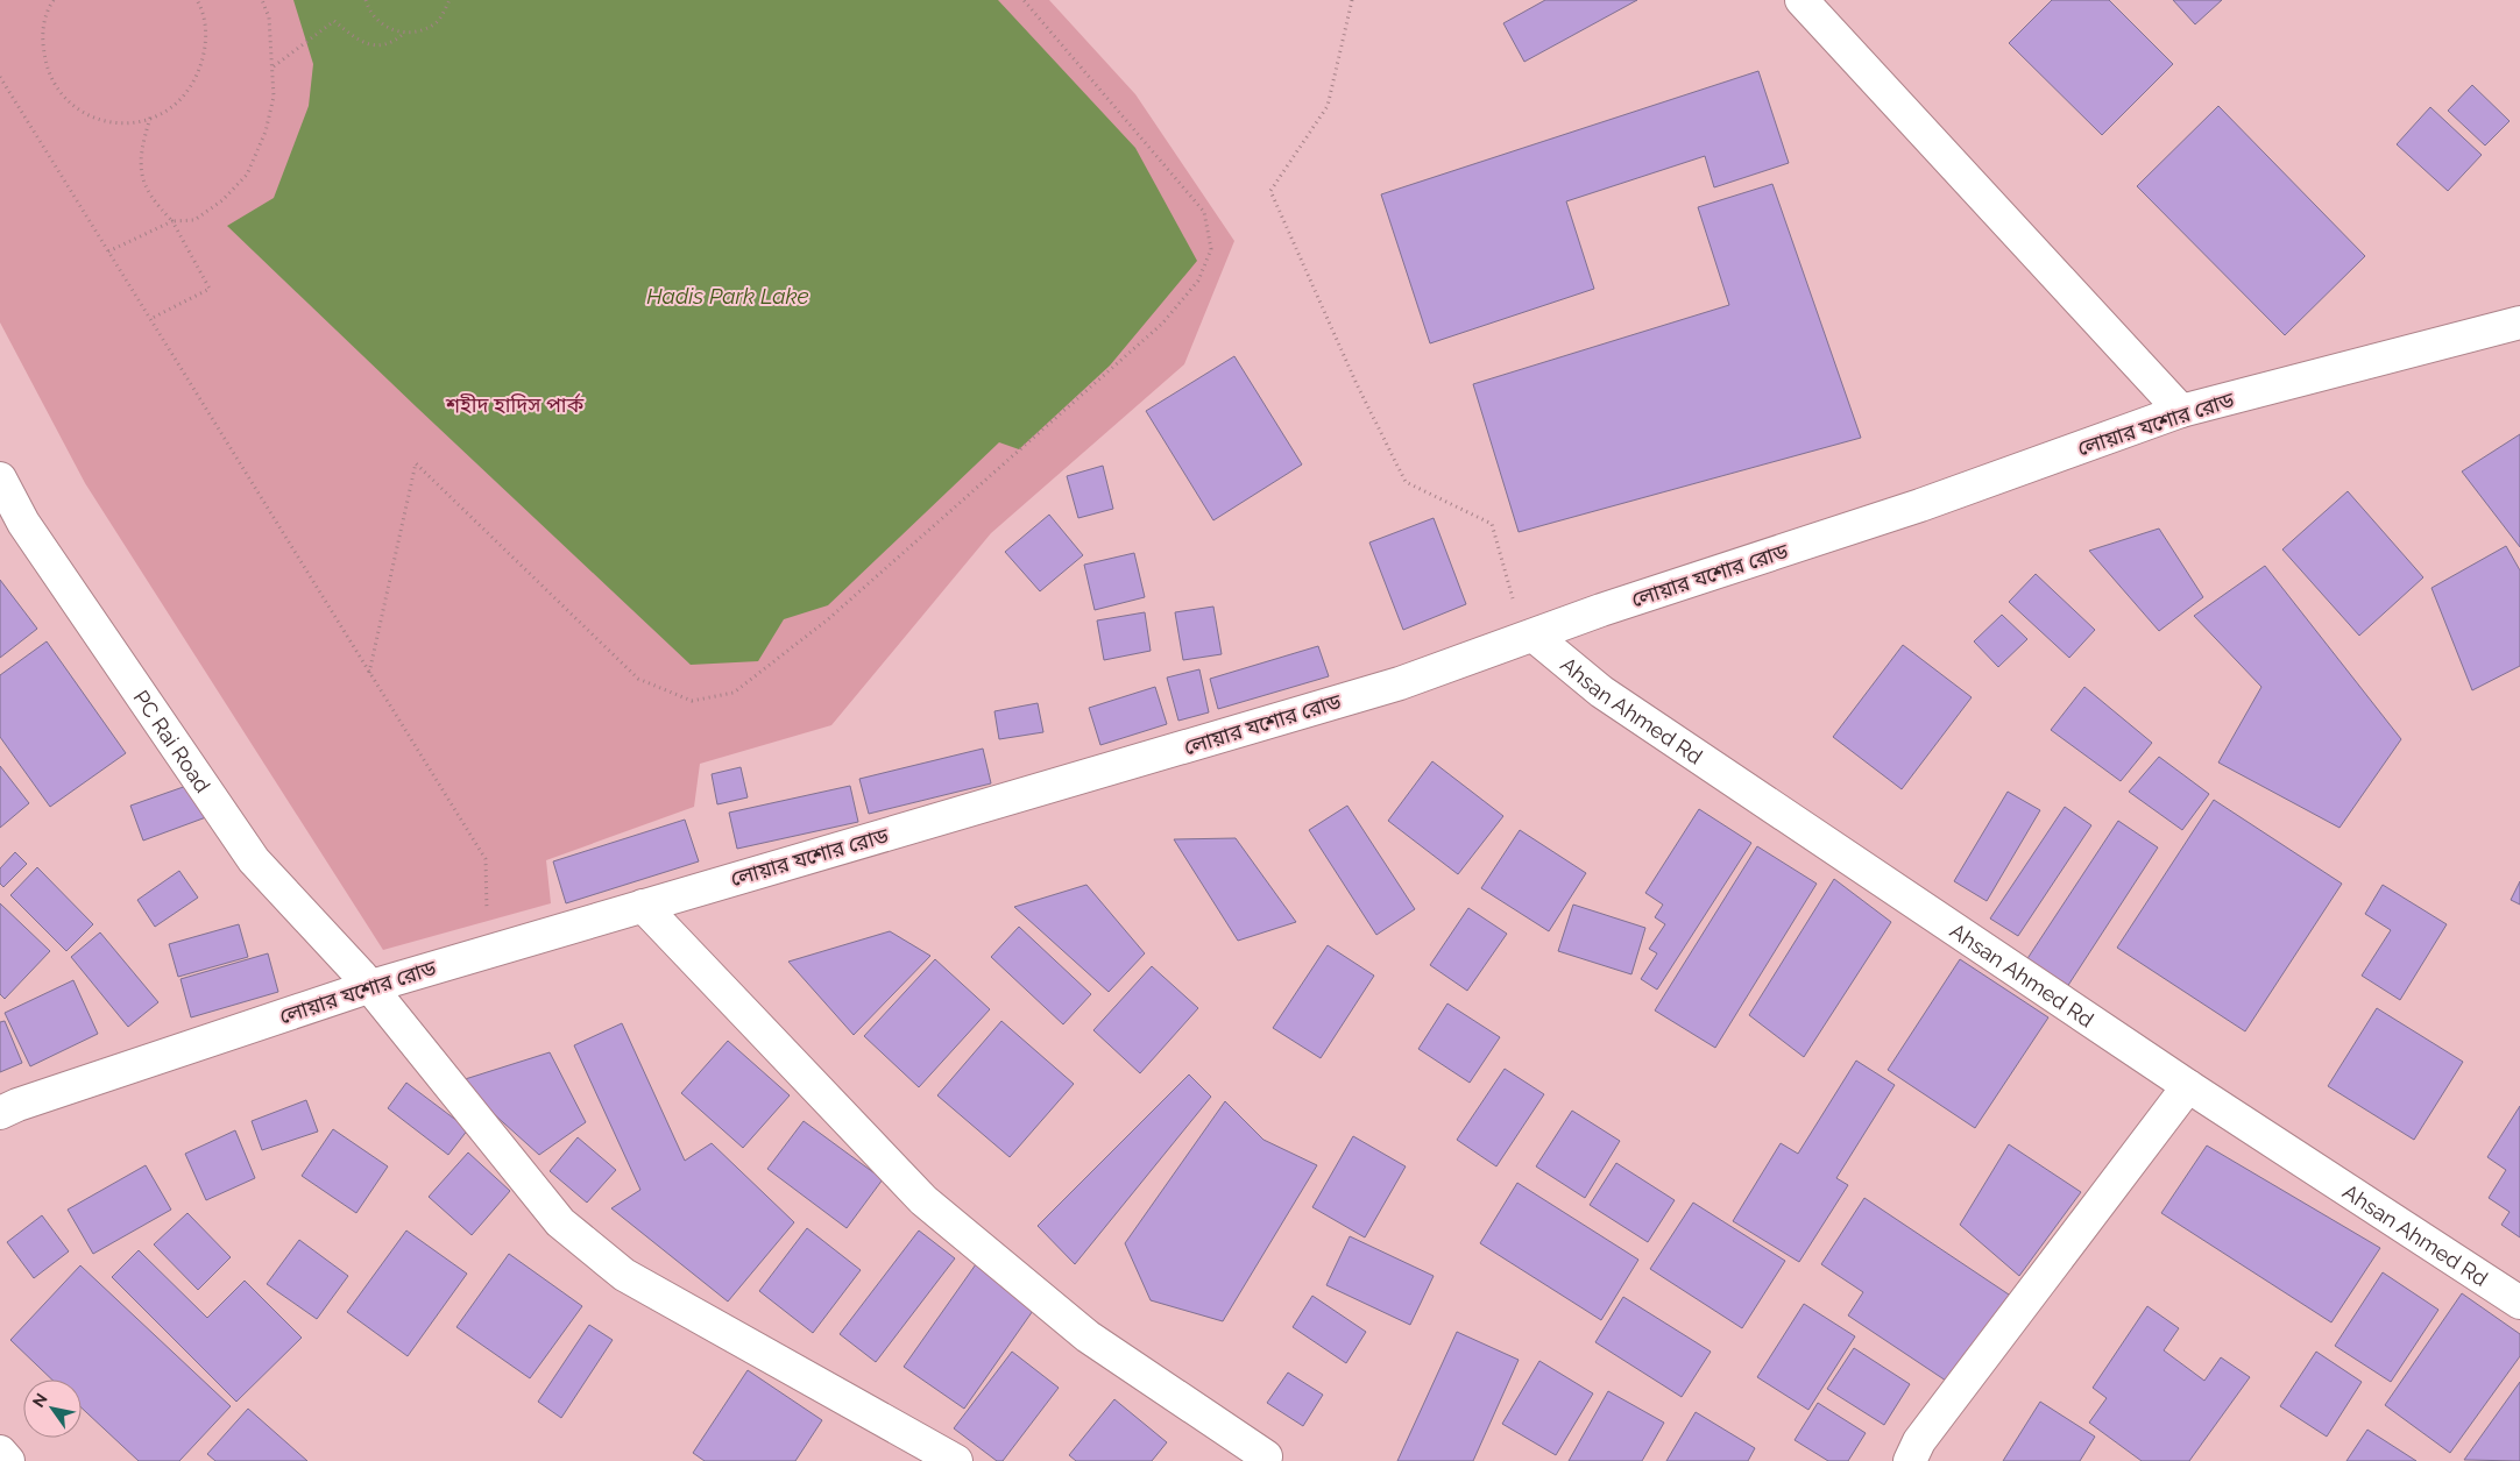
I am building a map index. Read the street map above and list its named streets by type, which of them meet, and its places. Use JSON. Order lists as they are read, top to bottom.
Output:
{
  "streets": {
    "main road": ["লোয়ার যশোর রোড", "Ahsan Ahmed Rd", "PC Rai Road"]
  },
  "crossings": [
    ["লোয়ার যশোর রোড", "Ahsan Ahmed Rd"],
    ["লোয়ার যশোর রোড", "PC Rai Road"]
  ],
  "water": ["Hadis Park Lake"],
  "parks": ["শহীদ হাদিস পার্ক"],
  "north": "top left"
}
